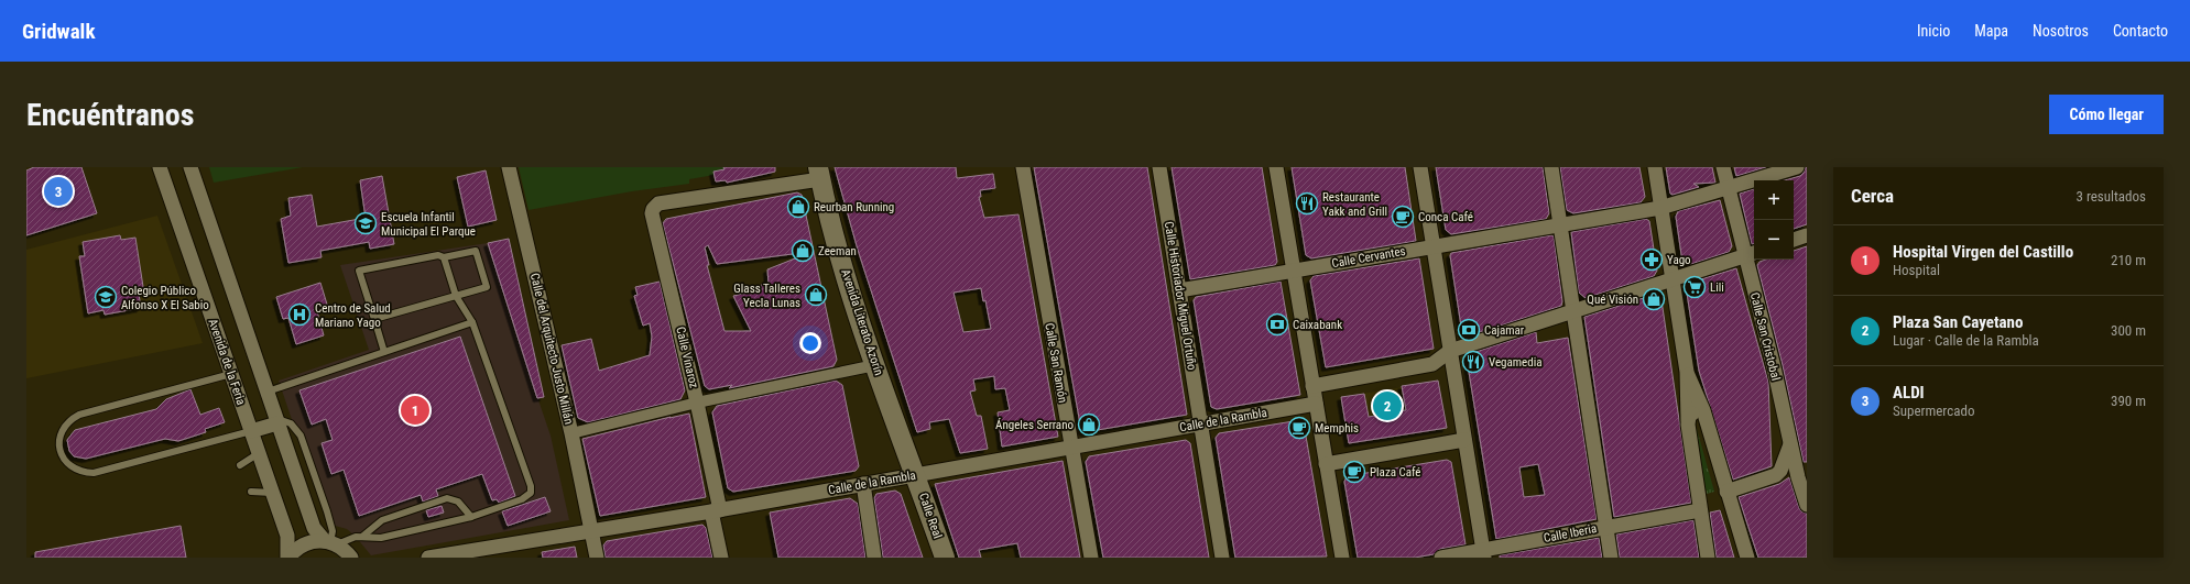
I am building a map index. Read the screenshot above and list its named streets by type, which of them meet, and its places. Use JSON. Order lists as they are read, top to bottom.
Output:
{
  "streets": {
    "main road": ["Avenida Literato Azorín", "Calle Real"],
    "street": [
      "Calle Cervantes",
      "Calle Historiador Miguel Ortuño",
      "Calle San Cristobal",
      "Calle del Arquitecto Justo Millán",
      "Calle Vinaroz",
      "Avenida de la Feria",
      "Calle San Ramón",
      "Calle de la Rambla",
      "Calle Iberia"
    ]
  },
  "crossings": [
    ["Calle Cervantes", "Calle Historiador Miguel Ortuño"],
    ["Calle Cervantes", "Calle San Cristobal"],
    ["Calle Historiador Miguel Ortuño", "Calle de la Rambla"],
    ["Avenida Literato Azorín", "Calle Vinaroz"],
    ["Avenida Literato Azorín", "Calle de la Rambla"],
    ["Avenida Literato Azorín", "Calle Real"],
    ["Calle del Arquitecto Justo Millán", "Calle de la Rambla"],
    ["Calle Vinaroz", "Calle de la Rambla"],
    ["Calle San Ramón", "Calle de la Rambla"],
    ["Calle de la Rambla", "Calle Real"]
  ],
  "places": {
    "restaurant": ["Restaurante Yakk and Grill", "Vegamedia"],
    "shop": [
      "Reurban Running",
      "Zeeman",
      "Glass Talleres Yecla Lunas",
      "Qué Visión",
      "Ángeles Serrano"
    ],
    "cafe": ["Conca Café", "Memphis", "Plaza Café"],
    "school or university": ["Escuela Infantil Municipal El Parque", "Colegio Público Alfonso X El Sabio"],
    "pharmacy": ["Yago"],
    "supermarket": ["Lili"],
    "hospital": ["Centro de Salud Mariano Yago"],
    "bank": ["Caixabank", "Cajamar"]
  },
  "page": {
    "header": "Gridwalk",
    "nav": [
      "Inicio",
      "Mapa",
      "Nosotros",
      "Contacto"
    ],
    "buttons": "Cómo llegar",
    "title": "Encuéntranos",
    "heading": ["Cerca", "3 resultados"],
    "pins": ["3", "2", "1"],
    "map_buttons": ["+", "−"],
    "list": [
      {
        "mark": "1",
        "name": "Hospital Virgen del Castillo",
        "note": "Hospital",
        "value": "210 m"
      },
      {
        "mark": "2",
        "name": "Plaza San Cayetano",
        "note": "Lugar · Calle de la Rambla",
        "value": "300 m"
      },
      {
        "mark": "3",
        "name": "ALDI",
        "note": "Supermercado",
        "value": "390 m"
      }
    ]
  }
}
